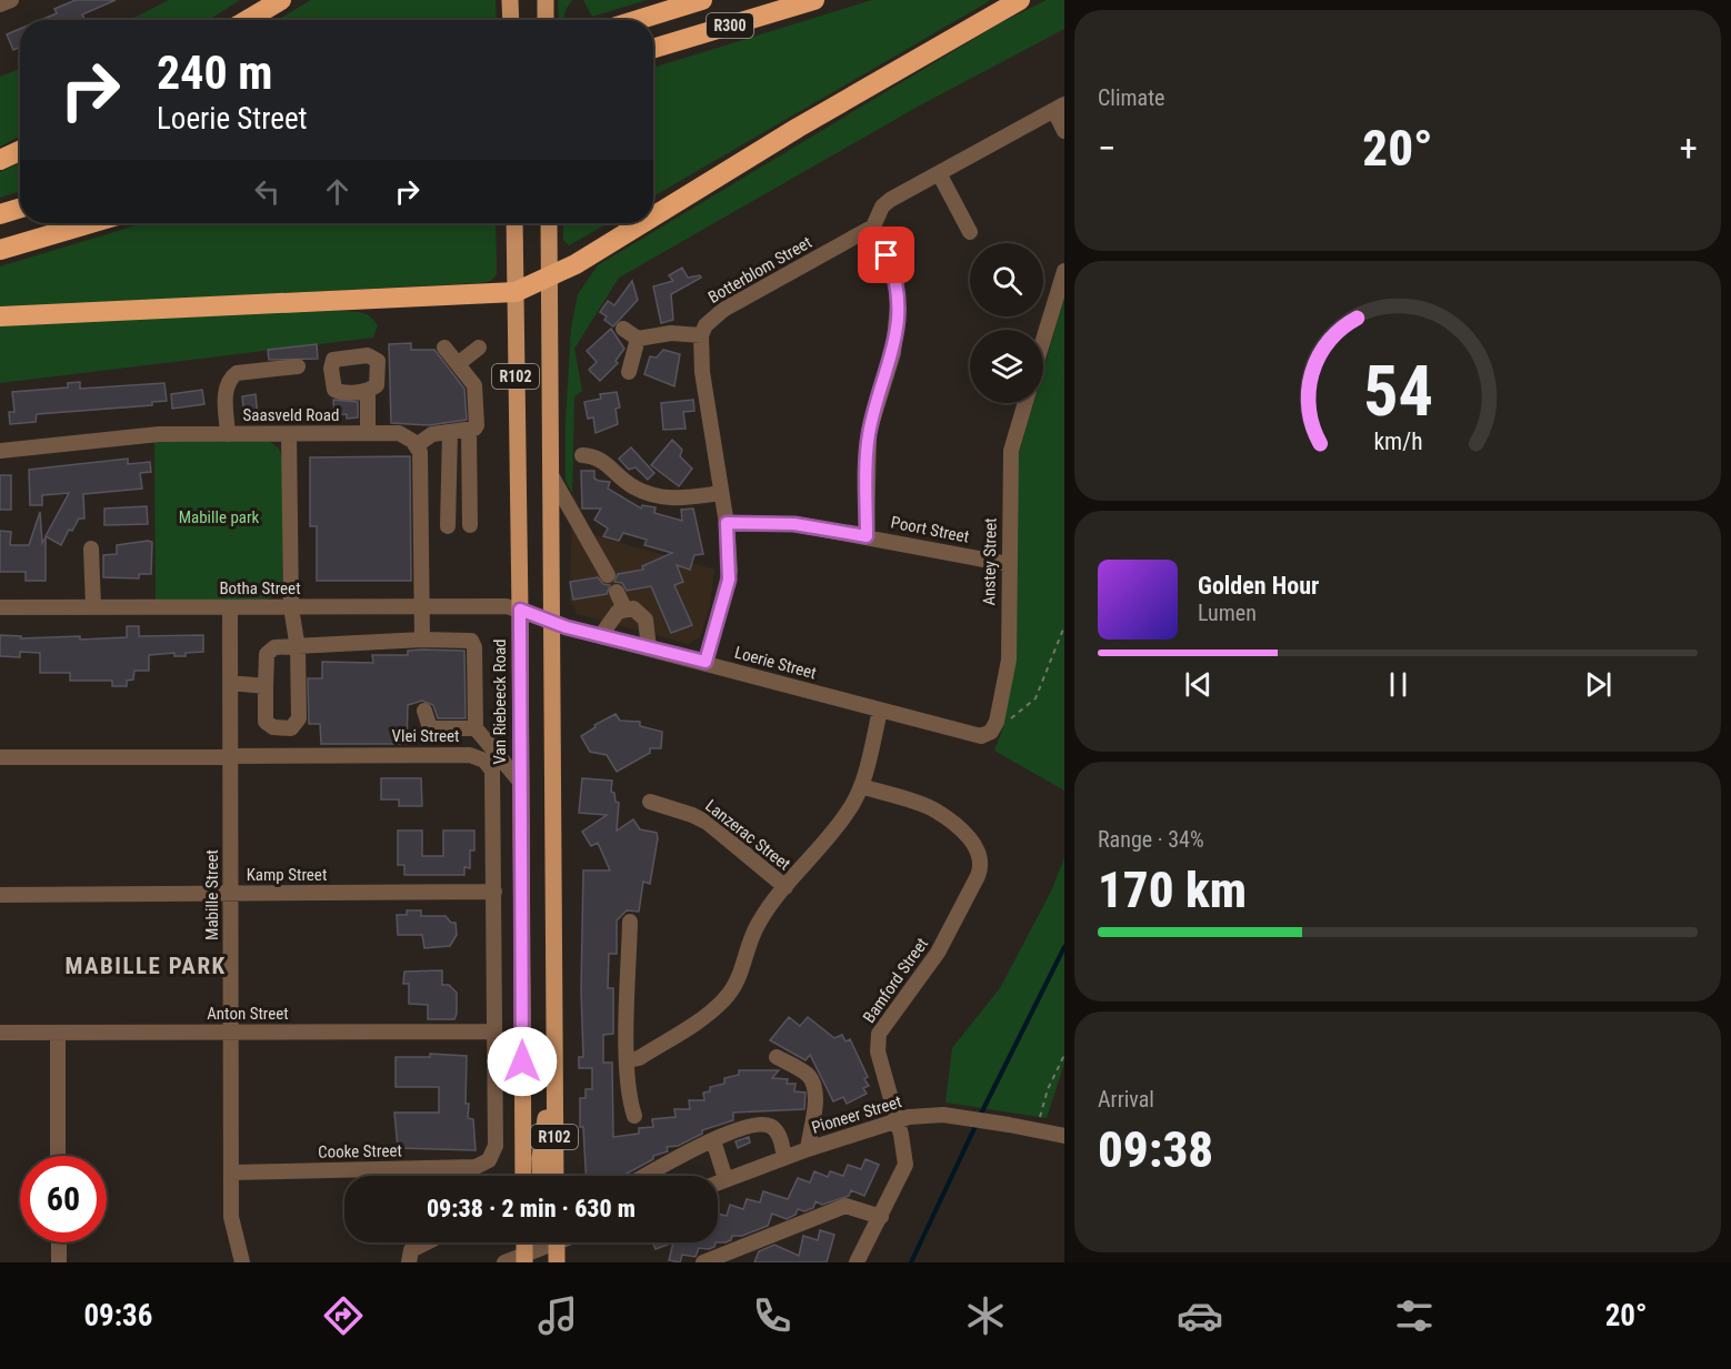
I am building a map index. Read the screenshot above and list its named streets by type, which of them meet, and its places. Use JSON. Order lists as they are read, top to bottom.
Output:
{
  "streets": {
    "highway": ["R300"],
    "main road": ["R102", "Van Riebeeck Road"],
    "street": [
      "Botterblom Street",
      "Saasveld Road",
      "Poort Street",
      "Anstey Street",
      "Botha Street",
      "Loerie Street",
      "Vlei Street",
      "Lanzerac Street",
      "Kamp Street",
      "Mabille Street",
      "Bamford Street",
      "Anton Street",
      "Pioneer Street",
      "Cooke Street"
    ]
  },
  "crossings": [
    ["R102", "Botha Street"],
    ["R102", "Loerie Street"],
    ["Poort Street", "Anstey Street"],
    ["Anstey Street", "Loerie Street"],
    ["Botha Street", "Loerie Street"],
    ["Botha Street", "Van Riebeeck Road"],
    ["Botha Street", "Mabille Street"],
    ["Vlei Street", "Kamp Street"],
    ["Vlei Street", "Mabille Street"],
    ["Vlei Street", "Anton Street"],
    ["Vlei Street", "Cooke Street"],
    ["Kamp Street", "Mabille Street"],
    ["Mabille Street", "Anton Street"],
    ["Mabille Street", "Cooke Street"],
    ["Bamford Street", "Pioneer Street"]
  ],
  "districts": ["MABILLE PARK"],
  "parks": ["Mabille park"],
  "page": {
    "tile": [
      "Climate",
      ["Range · 34%", "170 km"],
      ["Arrival", "09:38"]
    ],
    "turn": ["240 m", "Loerie Street"],
    "heat": ["−", "20°", "+"],
    "song": ["Golden Hour", "Lumen"],
    "limit": "60",
    "trip": "09:38 · 2 min · 630 m",
    "tabs": ["09:36", "20°"],
    "gauge": ["54", "km/h"]
  }
}
